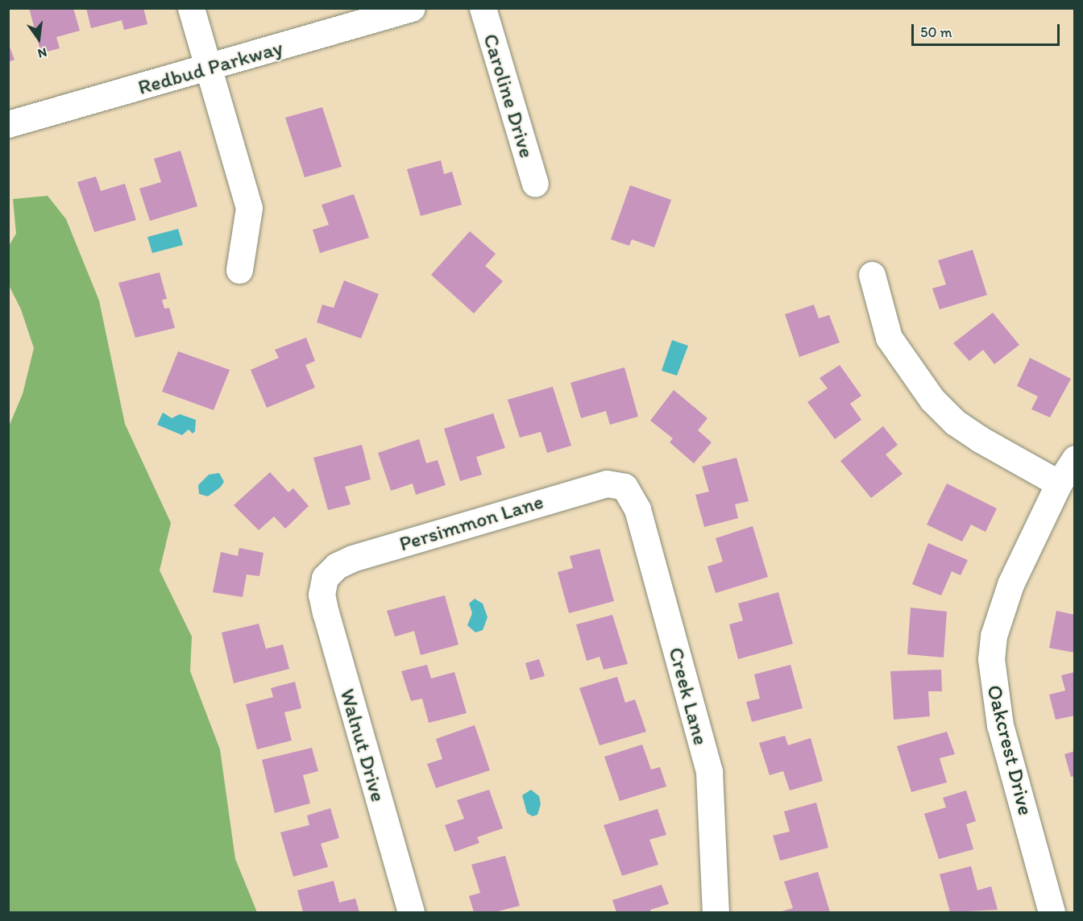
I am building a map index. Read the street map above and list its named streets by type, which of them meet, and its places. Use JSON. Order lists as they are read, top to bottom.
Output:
{
  "streets": {
    "street": [
      "Redbud Parkway",
      "Caroline Drive",
      "Persimmon Lane",
      "Creek Lane",
      "Walnut Drive",
      "Oakcrest Drive"
    ]
  },
  "crossings": [
    ["Persimmon Lane", "Creek Lane"],
    ["Persimmon Lane", "Walnut Drive"]
  ],
  "scale_bar": "50 m",
  "north": "bottom"
}
